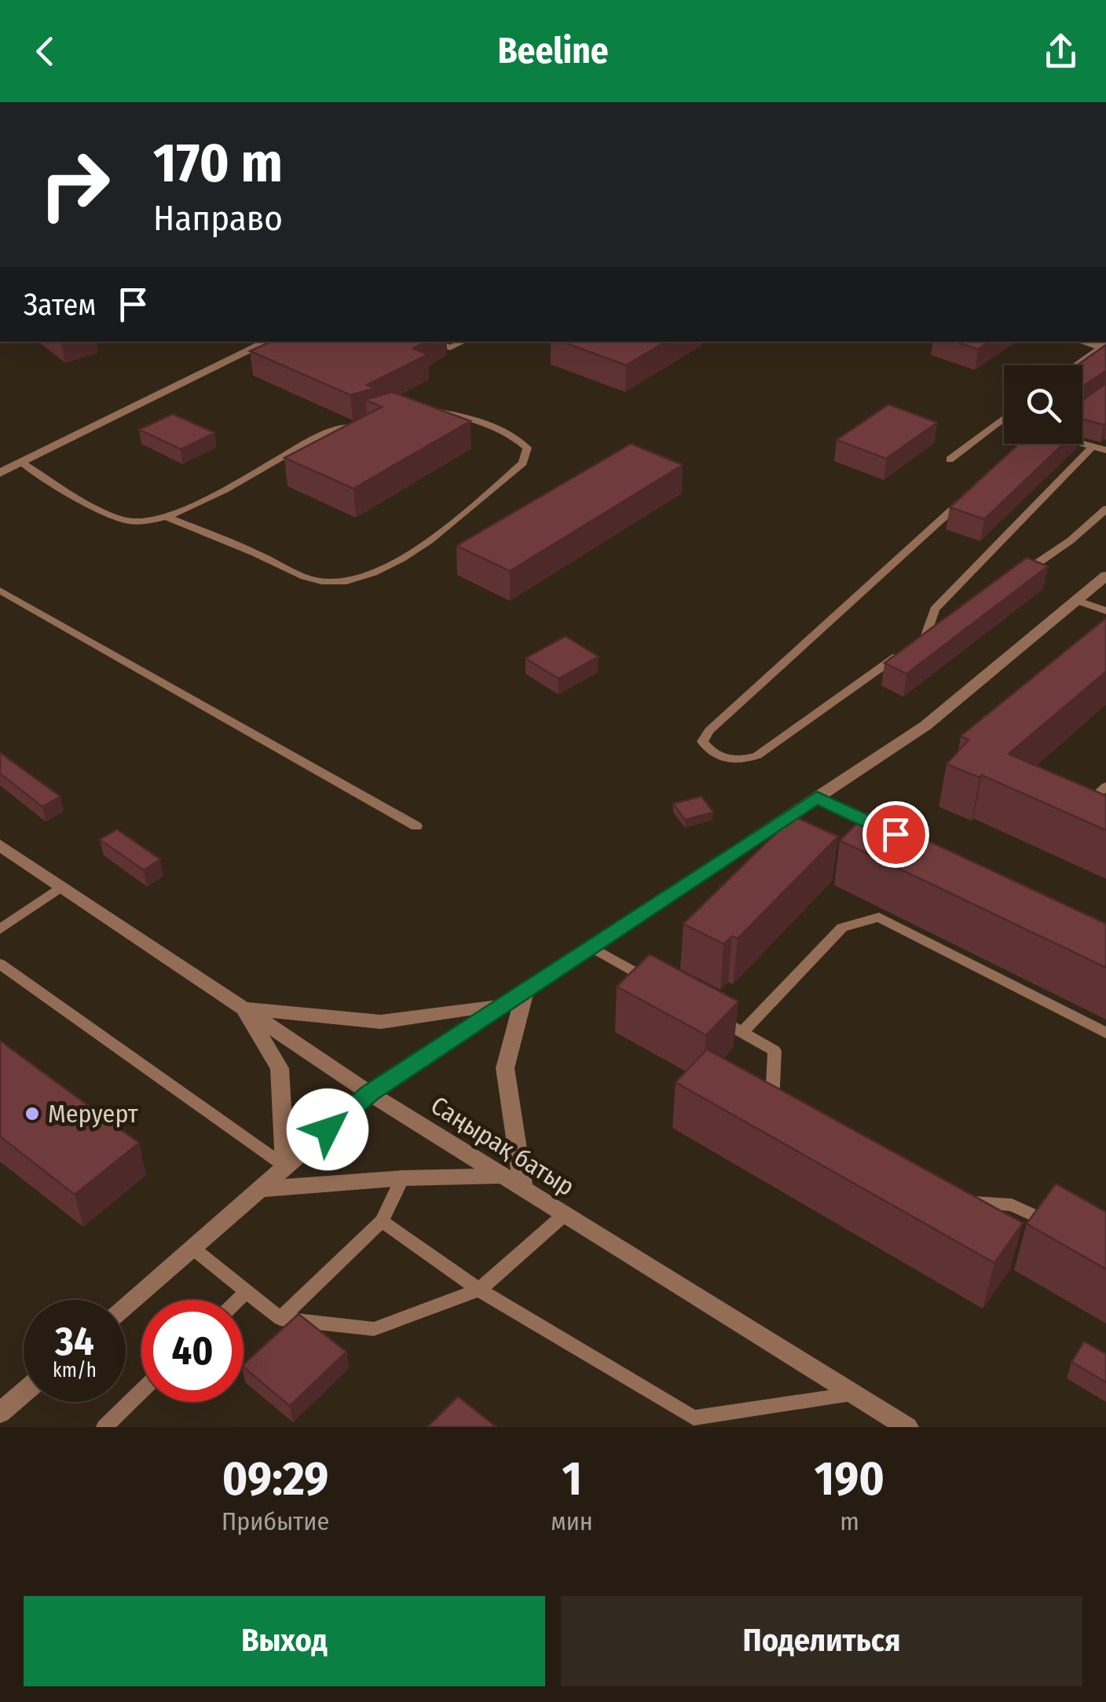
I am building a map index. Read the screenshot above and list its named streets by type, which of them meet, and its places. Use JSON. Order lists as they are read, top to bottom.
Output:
{
  "streets": {
    "street": ["Саңырақ батыр"]
  },
  "places": ["Меруерт"],
  "page": {
    "header": "Beeline",
    "turn": ["170 m", "Направо"],
    "then": "Затем",
    "speed": "34 km/h",
    "limit": "40",
    "eta": [
      "09:29",
      "Прибытие",
      "1",
      "мин",
      "190",
      "m"
    ],
    "buttons": ["Выход", "Поделиться"]
  }
}
